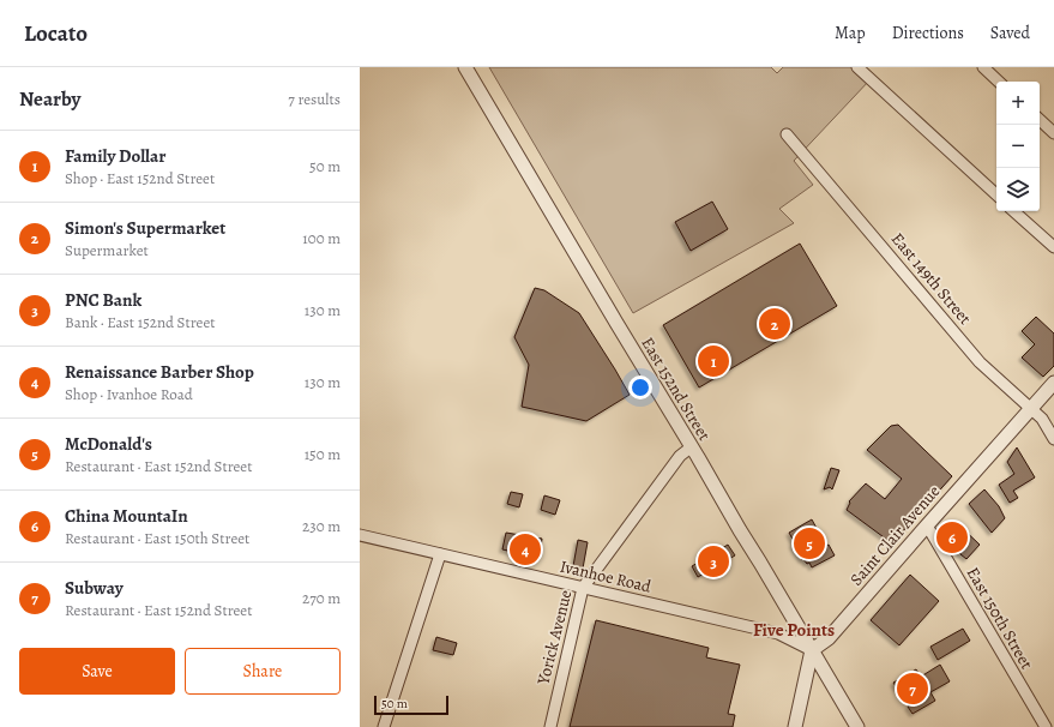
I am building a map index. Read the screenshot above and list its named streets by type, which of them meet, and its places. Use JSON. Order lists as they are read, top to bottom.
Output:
{
  "streets": {
    "street": [
      "East 149th Street",
      "East 152nd Street",
      "Saint Clair Avenue",
      "Ivanhoe Road",
      "East 150th Street",
      "Yorick Avenue"
    ]
  },
  "crossings": [
    ["East 149th Street", "Saint Clair Avenue"],
    ["East 152nd Street", "Saint Clair Avenue"],
    ["East 152nd Street", "Ivanhoe Road"],
    ["East 152nd Street", "Yorick Avenue"],
    ["Saint Clair Avenue", "Ivanhoe Road"],
    ["Saint Clair Avenue", "East 150th Street"],
    ["Ivanhoe Road", "Yorick Avenue"]
  ],
  "districts": ["Five Points"],
  "scale_bar": "50 m",
  "page": {
    "header": "Locato",
    "nav": ["Map", "Directions", "Saved"],
    "heading": ["Nearby", "7 results"],
    "map_buttons": ["+", "−"],
    "list": [
      {
        "mark": "1",
        "name": "Family Dollar",
        "note": "Shop · East 152nd Street",
        "value": "50 m"
      },
      {
        "mark": "2",
        "name": "Simon's Supermarket",
        "note": "Supermarket",
        "value": "100 m"
      },
      {
        "mark": "3",
        "name": "PNC Bank",
        "note": "Bank · East 152nd Street",
        "value": "130 m"
      },
      {
        "mark": "4",
        "name": "Renaissance Barber Shop",
        "note": "Shop · Ivanhoe Road",
        "value": "130 m"
      },
      {
        "mark": "5",
        "name": "McDonald's",
        "note": "Restaurant · East 152nd Street",
        "value": "150 m"
      },
      {
        "mark": "6",
        "name": "China MountaIn",
        "note": "Restaurant · East 150th Street",
        "value": "230 m"
      },
      {
        "mark": "7",
        "name": "Subway",
        "note": "Restaurant · East 152nd Street",
        "value": "270 m"
      }
    ],
    "pins": [
      "2",
      "1",
      "6",
      "5",
      "4",
      "3",
      "7"
    ],
    "buttons": ["Save", "Share"],
    "scale": "50 m"
  }
}
